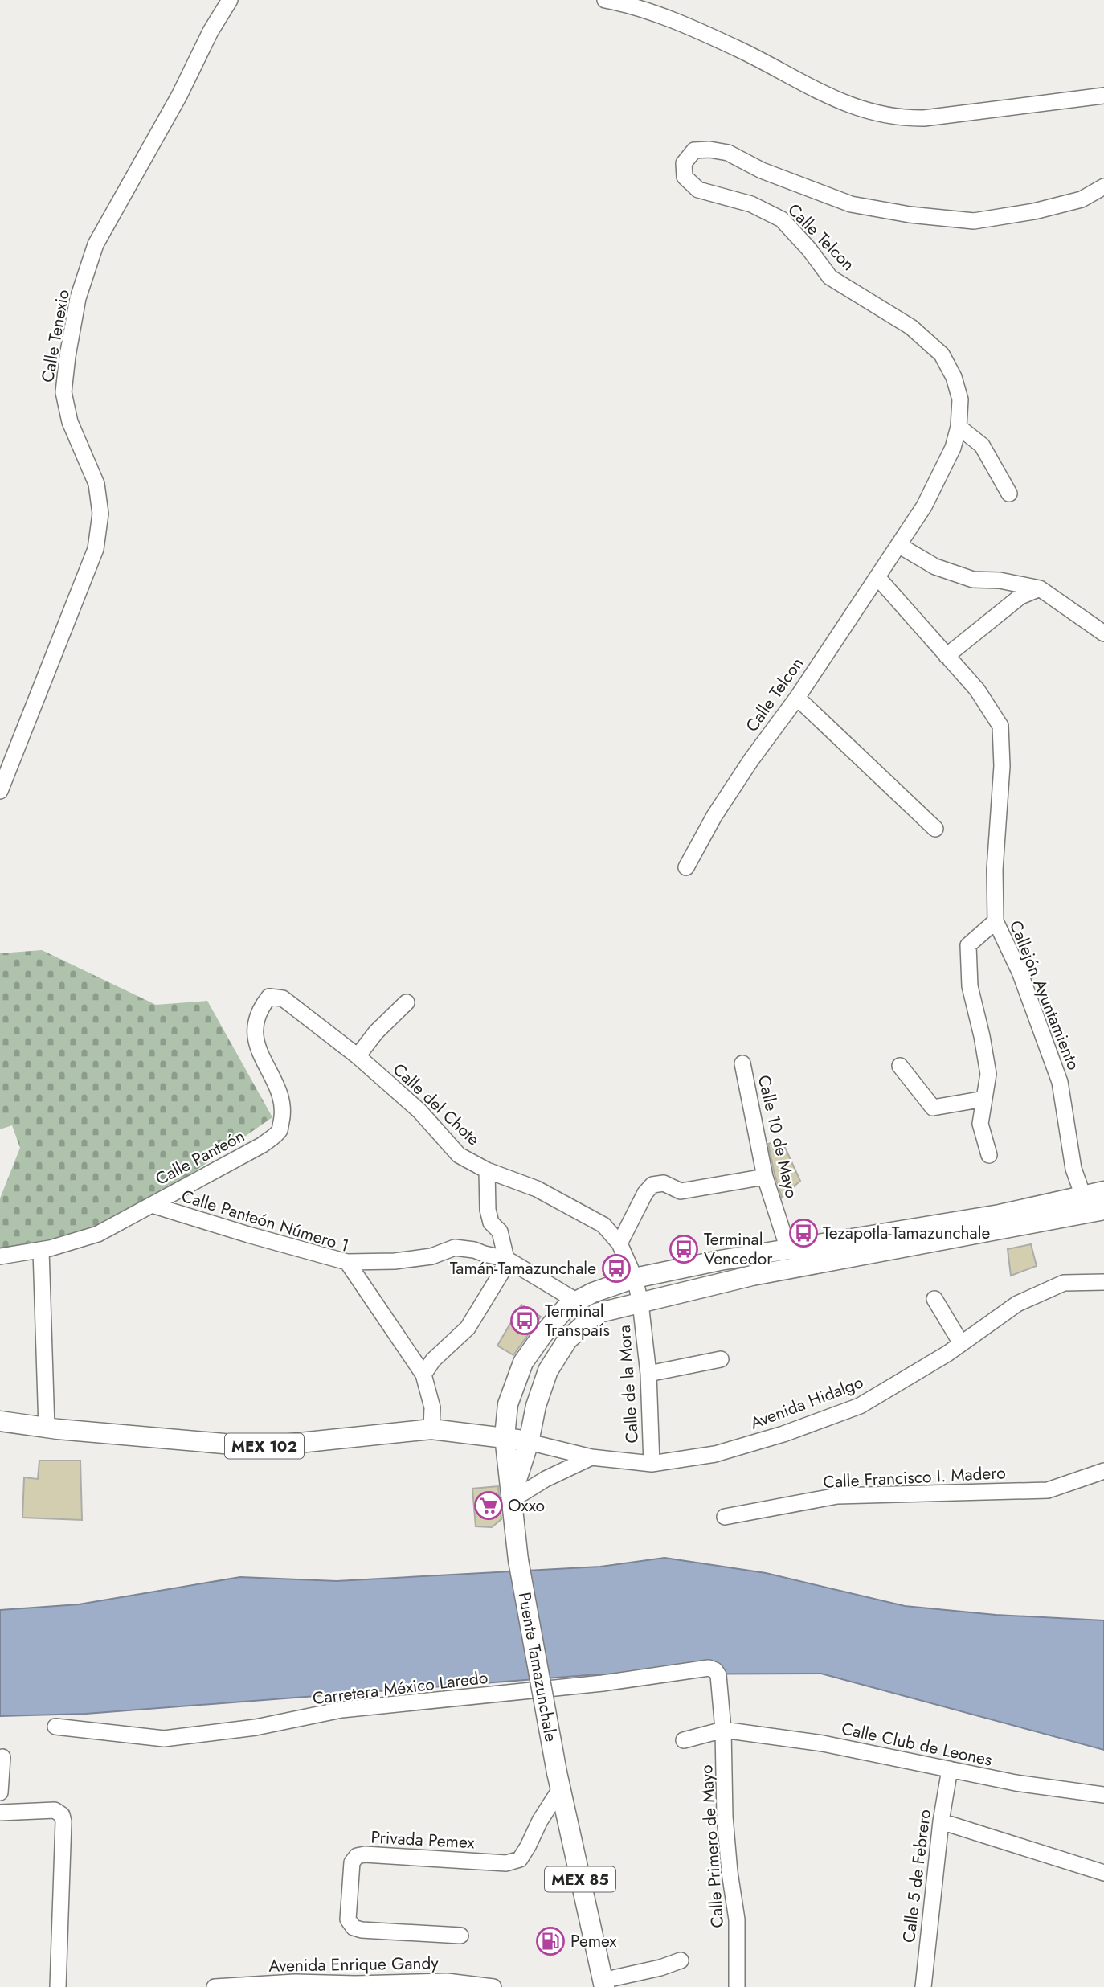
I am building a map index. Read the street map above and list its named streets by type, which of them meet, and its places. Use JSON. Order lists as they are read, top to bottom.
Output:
{
  "streets": {
    "main road": ["MEX 102", "Puente Tamazunchale", "MEX 85"],
    "street": [
      "Calle Telcon",
      "Calle Tenexio",
      "Callejón Ayuntamiento",
      "Calle del Chote",
      "Calle 10 de Mayo",
      "Calle Panteón",
      "Calle Panteón Número 1",
      "Calle de la Mora",
      "Avenida Hidalgo",
      "Calle Francisco I. Madero",
      "Carretera México Laredo",
      "Calle Club de Leones",
      "Privada Pemex",
      "Calle Primero de Mayo",
      "Calle 5 de Febrero",
      "Avenida Enrique Gandy"
    ]
  },
  "crossings": [
    ["Calle Telcon", "Callejón Ayuntamiento"],
    ["Callejón Ayuntamiento", "MEX 85"],
    ["Calle del Chote", "Calle Panteón"],
    ["Calle del Chote", "Calle de la Mora"],
    ["Calle del Chote", "MEX 85"],
    ["Calle 10 de Mayo", "MEX 85"],
    ["Calle Panteón", "Calle Panteón Número 1"],
    ["Calle Panteón Número 1", "MEX 102"],
    ["Calle de la Mora", "Avenida Hidalgo"],
    ["Calle de la Mora", "MEX 85"],
    ["Avenida Hidalgo", "MEX 102"],
    ["Avenida Hidalgo", "MEX 85"],
    ["MEX 102", "MEX 85"],
    ["Puente Tamazunchale", "Privada Pemex"],
    ["Puente Tamazunchale", "MEX 85"],
    ["Carretera México Laredo", "Calle Primero de Mayo"],
    ["Calle Club de Leones", "Calle Primero de Mayo"],
    ["Calle Club de Leones", "Calle 5 de Febrero"],
    ["Privada Pemex", "MEX 85"]
  ],
  "places": {
    "bus stop": [
      "Tezapotla-Tamazunchale",
      "Terminal Vencedor",
      "Tamán-Tamazunchale",
      "Terminal Transpaís"
    ],
    "supermarket": ["Oxxo"],
    "fuel station": ["Pemex"]
  }
}
